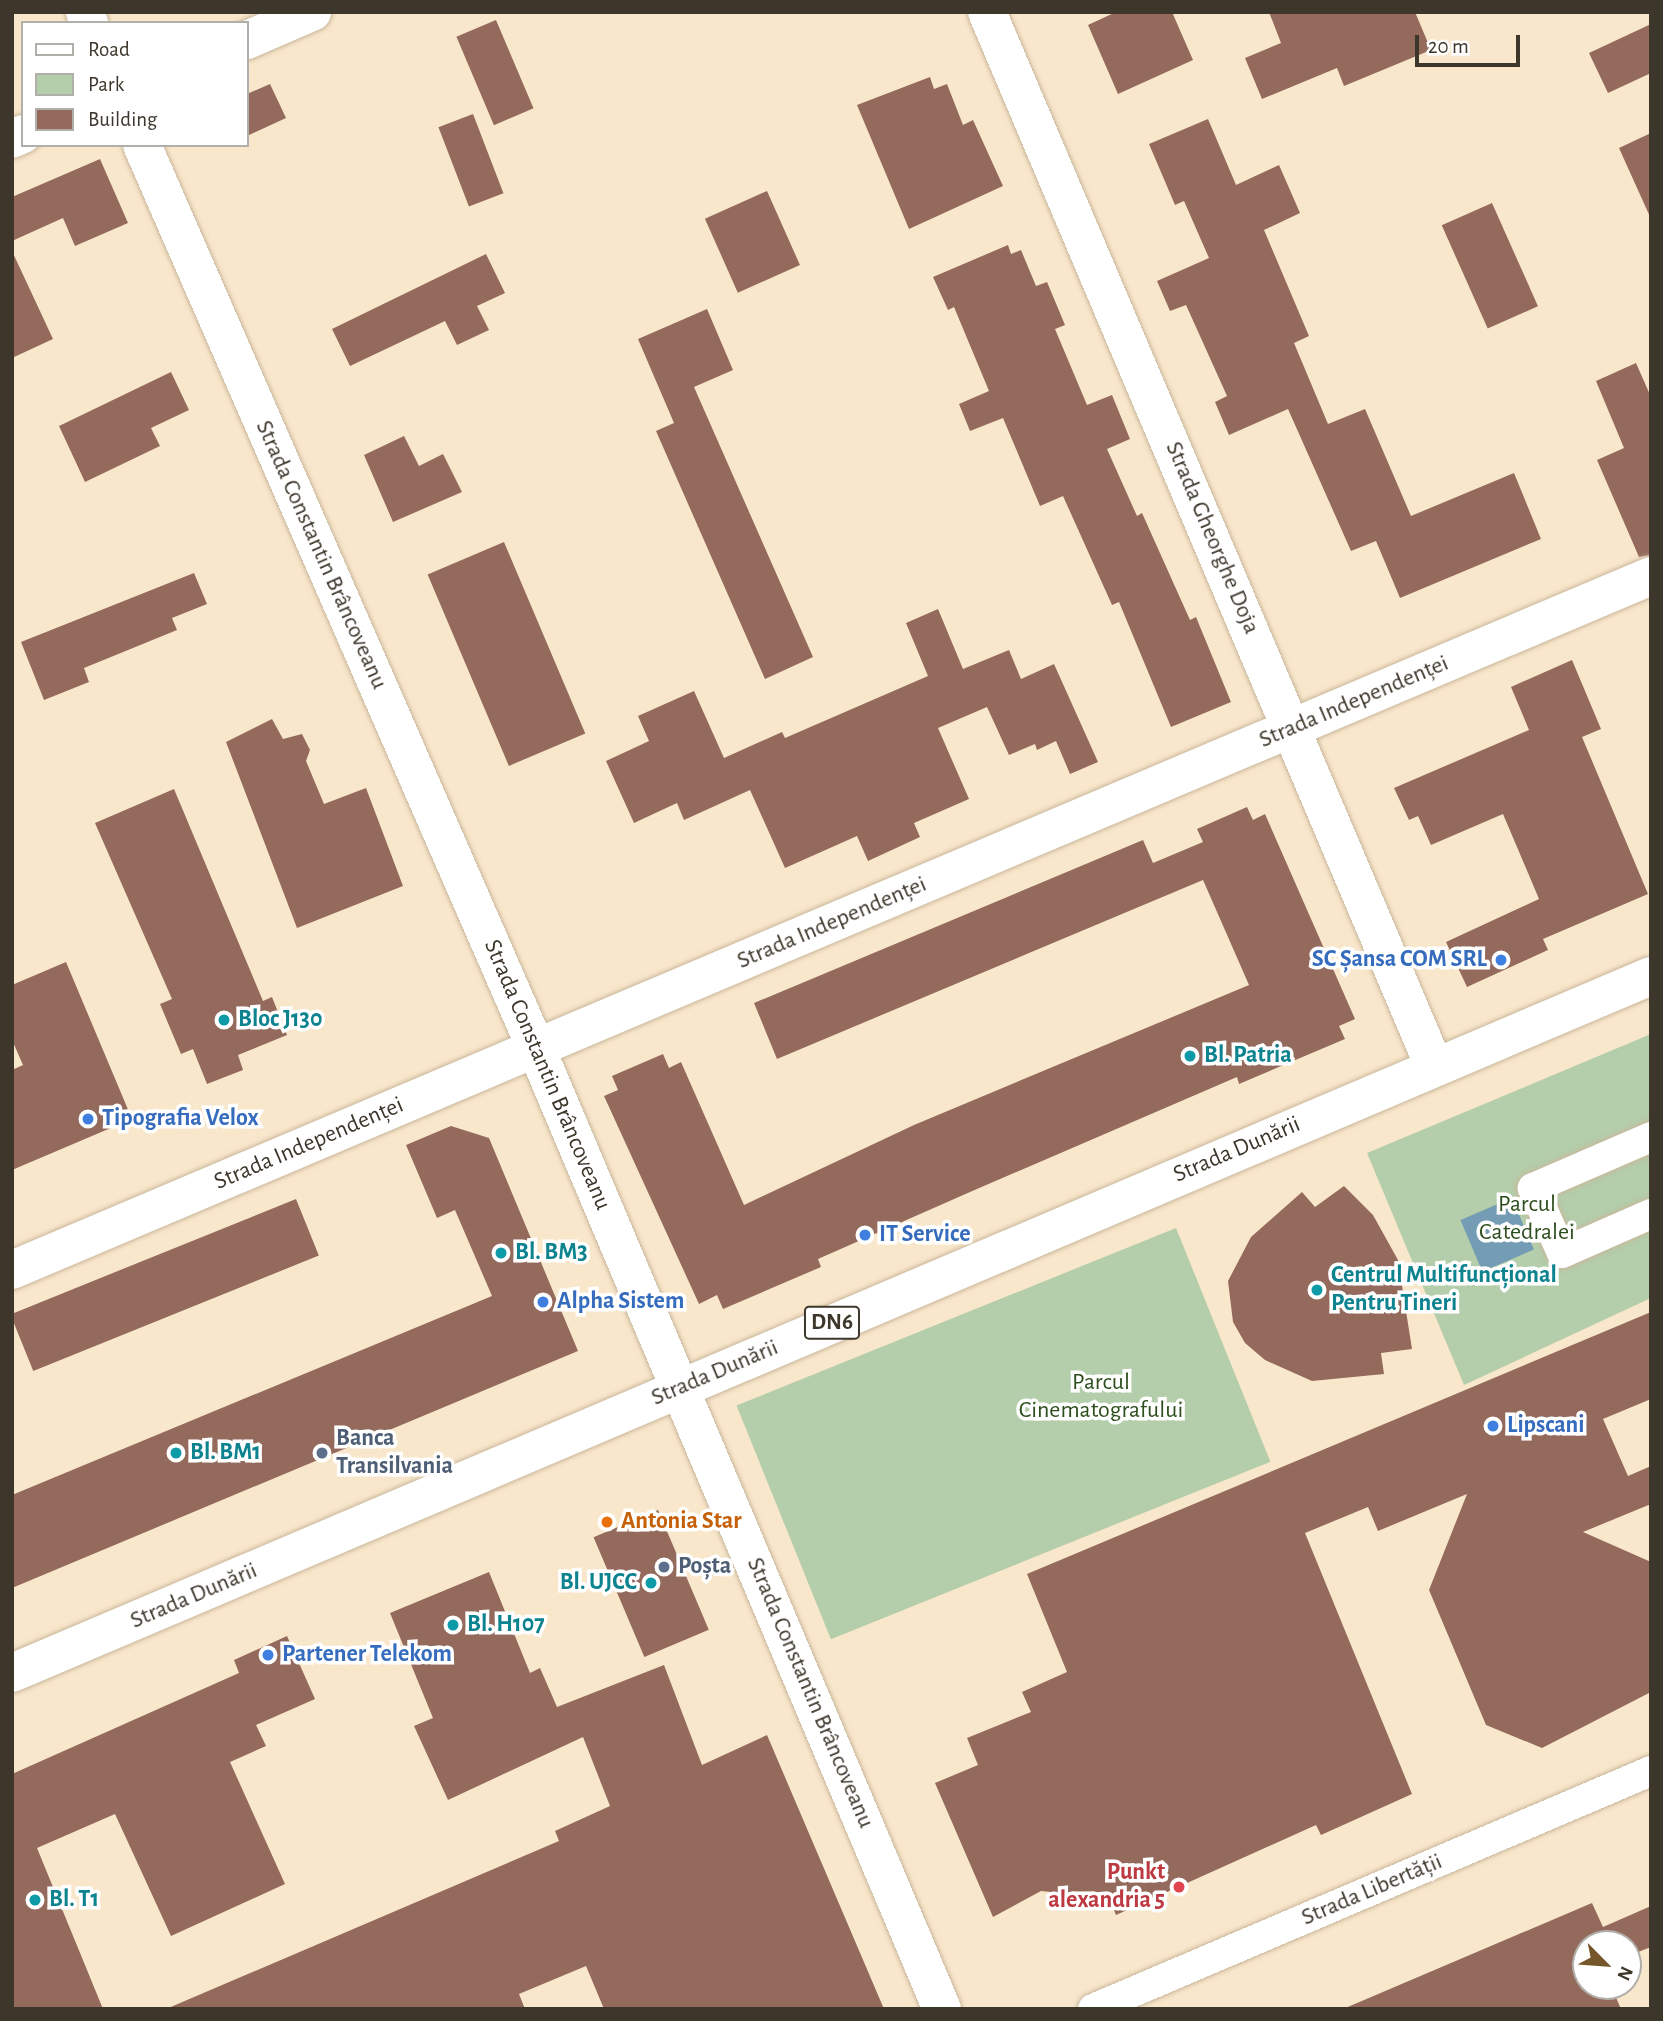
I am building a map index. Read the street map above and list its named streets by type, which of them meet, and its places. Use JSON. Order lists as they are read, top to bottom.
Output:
{
  "streets": {
    "street": [
      "Strada Gheorghe Doja",
      "Strada Constantin Brâncoveanu",
      "Strada Independenței",
      "Strada Dunării",
      "DN6",
      "Strada Libertății"
    ]
  },
  "crossings": [
    ["Strada Gheorghe Doja", "Strada Independenței"],
    ["Strada Gheorghe Doja", "Strada Dunării"],
    ["Strada Constantin Brâncoveanu", "Strada Independenței"],
    ["Strada Constantin Brâncoveanu", "Strada Dunării"]
  ],
  "parks": ["Parcul Catedralei", "Parcul Cinematografului"],
  "places": [
    "SC Șansa COM SRL",
    "Bloc J130",
    "Bl. Patria",
    "Tipografia Velox",
    "IT Service",
    "Bl. BM3",
    "Centrul Multifuncțional Pentru Tineri",
    "Alpha Sistem",
    "Lipscani",
    "Bl. BM1",
    "Banca Transilvania",
    "Antonia Star",
    "Poșta",
    "Bl. UJCC",
    "Bl. H107",
    "Partener Telekom",
    "Punkt alexandria 5",
    "Bl. T1"
  ],
  "legend": ["Road", "Park", "Building"],
  "scale_bar": "20 m",
  "north": "bottom right"
}
